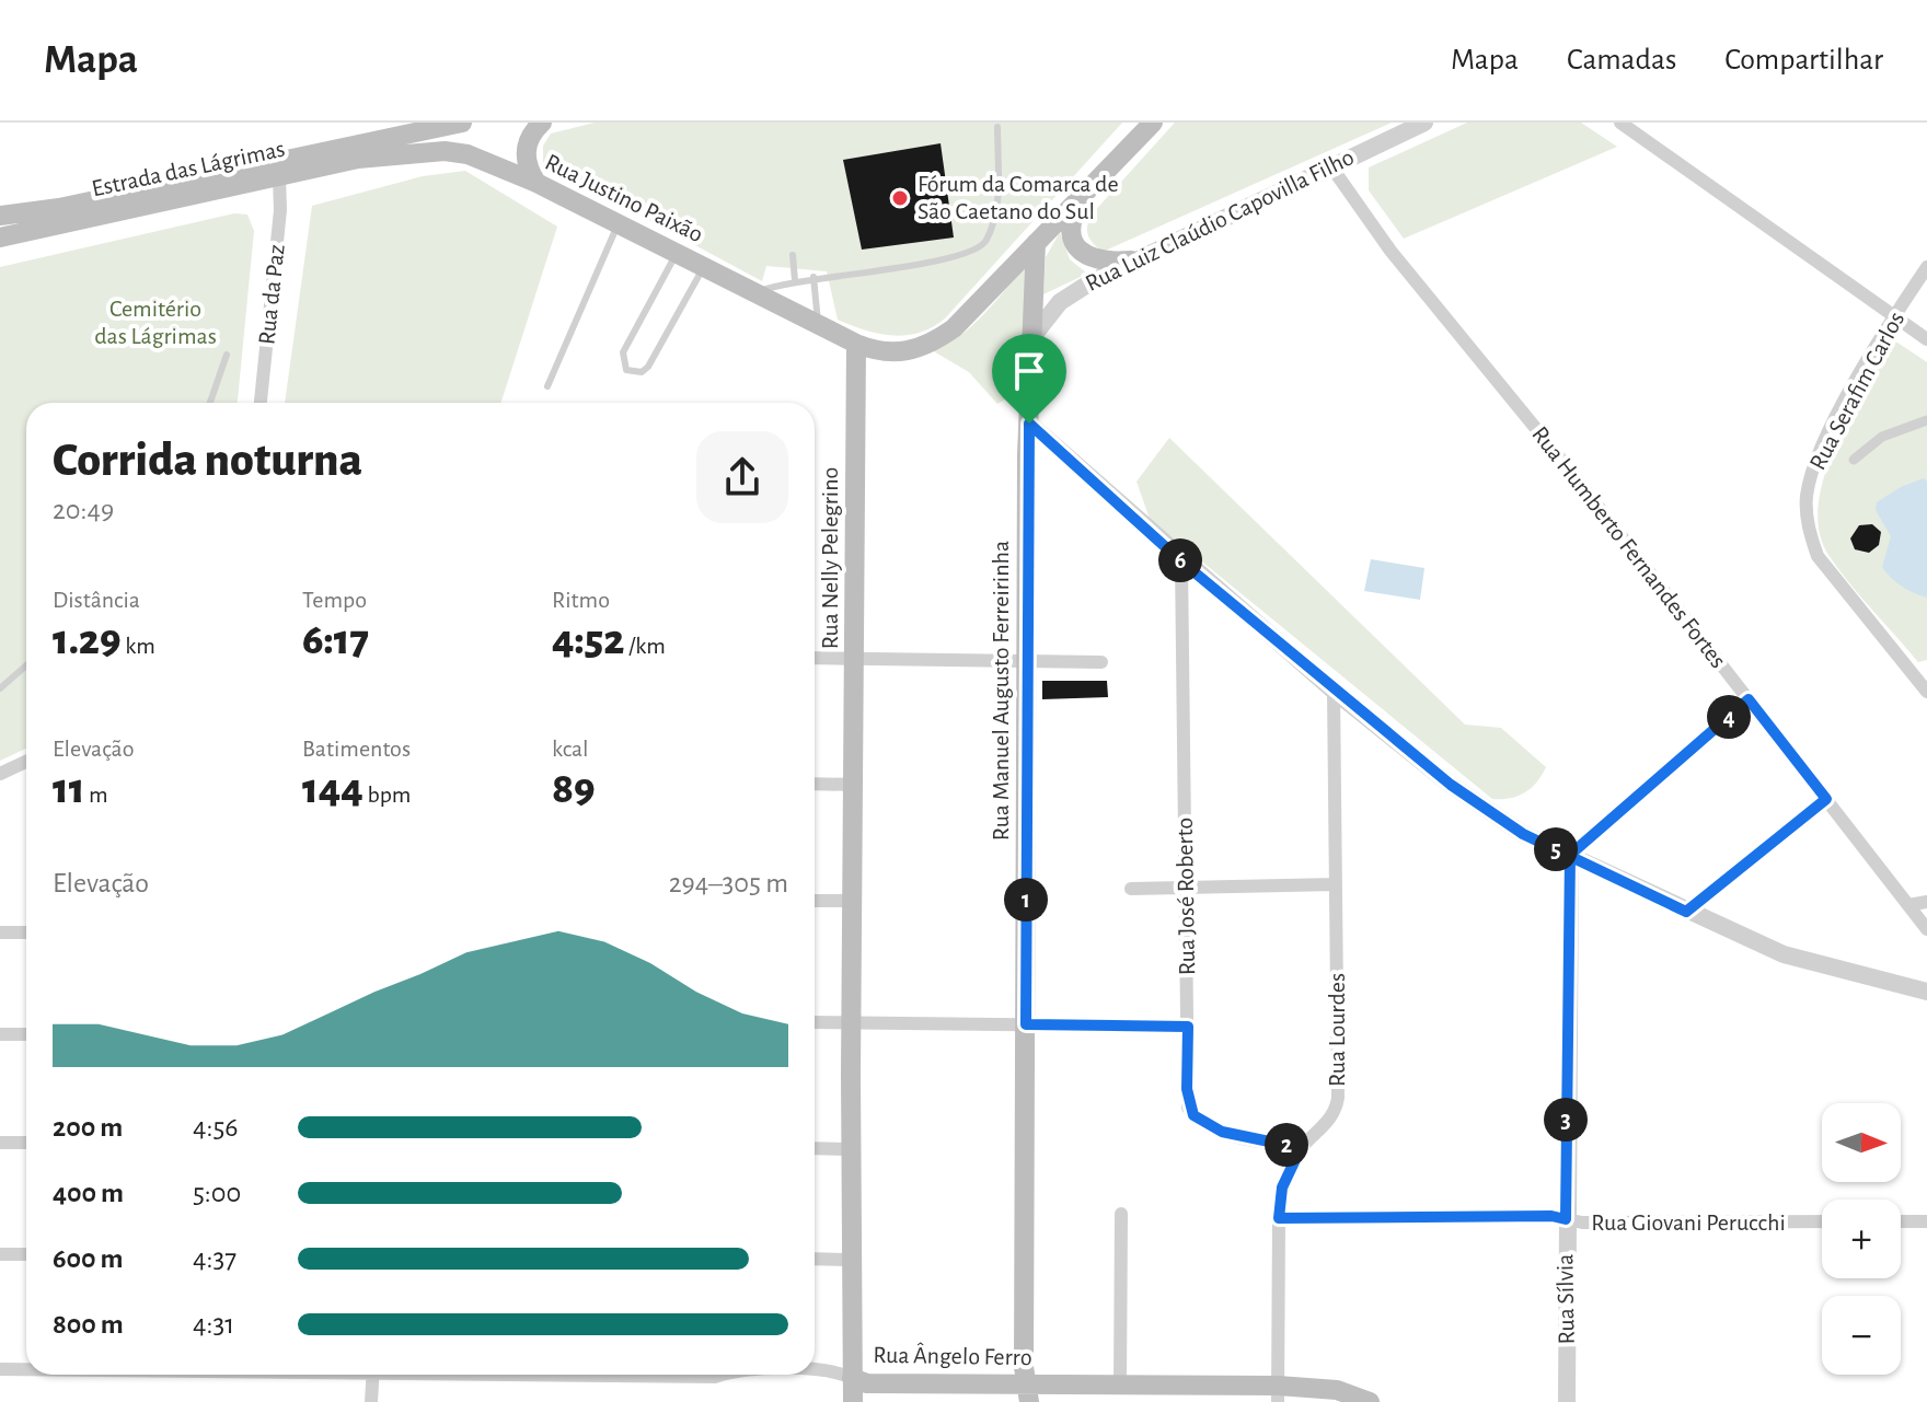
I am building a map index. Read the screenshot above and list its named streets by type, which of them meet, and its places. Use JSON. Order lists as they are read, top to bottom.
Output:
{
  "streets": {
    "main road": [
      "Estrada das Lágrimas",
      "Rua Justino Paixão",
      "Rua Nelly Pelegrino",
      "Rua Manuel Augusto Ferreirinha",
      "Rua Ângelo Ferro"
    ],
    "street": [
      "Rua Luiz Claúdio Capovilla Filho",
      "Rua da Paz",
      "Rua Serafim Carlos",
      "Rua Humberto Fernandes Fortes",
      "Rua José Roberto",
      "Rua Lourdes",
      "Rua Giovani Perucchi",
      "Rua Sílvia"
    ]
  },
  "crossings": [
    ["Estrada das Lágrimas", "Rua Justino Paixão"],
    ["Estrada das Lágrimas", "Rua da Paz"],
    ["Rua Justino Paixão", "Rua Nelly Pelegrino"],
    ["Rua Justino Paixão", "Rua Manuel Augusto Ferreirinha"],
    ["Rua Luiz Claúdio Capovilla Filho", "Rua Humberto Fernandes Fortes"],
    ["Rua Luiz Claúdio Capovilla Filho", "Rua Manuel Augusto Ferreirinha"],
    ["Rua Nelly Pelegrino", "Rua Ângelo Ferro"],
    ["Rua Manuel Augusto Ferreirinha", "Rua Ângelo Ferro"],
    ["Rua José Roberto", "Rua Lourdes"],
    ["Rua Lourdes", "Rua Giovani Perucchi"],
    ["Rua Lourdes", "Rua Ângelo Ferro"],
    ["Rua Giovani Perucchi", "Rua Sílvia"]
  ],
  "parks": ["Cemitério das Lágrimas"],
  "places": ["Fórum da Comarca de São Caetano do Sul"],
  "north": "right",
  "page": {
    "header": "Mapa",
    "nav": ["Mapa", "Camadas", "Compartilhar"],
    "heading": ["Corrida noturna", "20:49"],
    "pins": [
      "6",
      "4",
      "5",
      "1",
      "3",
      "2"
    ],
    "stats": [
      ["Distância", "1.29 km"],
      ["Tempo", "6:17"],
      ["Ritmo", "4:52 /km"],
      ["Elevação", "11 m"],
      ["Batimentos", "144 bpm"],
      ["kcal", "89"]
    ],
    "chart": ["Elevação", "294–305 m"],
    "list": [
      {
        "name": "200 m",
        "note": "4:56"
      },
      {
        "name": "400 m",
        "note": "5:00"
      },
      {
        "name": "600 m",
        "note": "4:37"
      },
      {
        "name": "800 m",
        "note": "4:31"
      }
    ],
    "map_buttons": ["+", "−"]
  }
}
